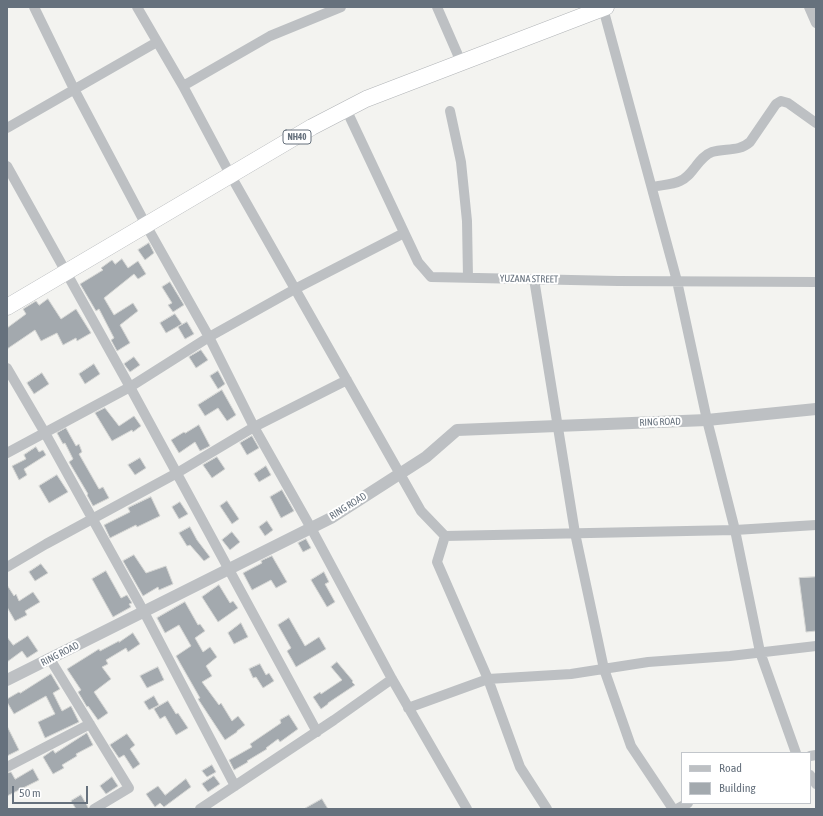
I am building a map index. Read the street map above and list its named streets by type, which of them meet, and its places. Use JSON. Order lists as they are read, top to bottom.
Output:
{
  "streets": {
    "highway": ["NH40"],
    "street": ["YUZANA STREET", "RING ROAD"]
  },
  "crossings": [
    ["NH40", "YUZANA STREET"]
  ],
  "legend": ["Road", "Building"],
  "scale_bar": "50 m"
}
